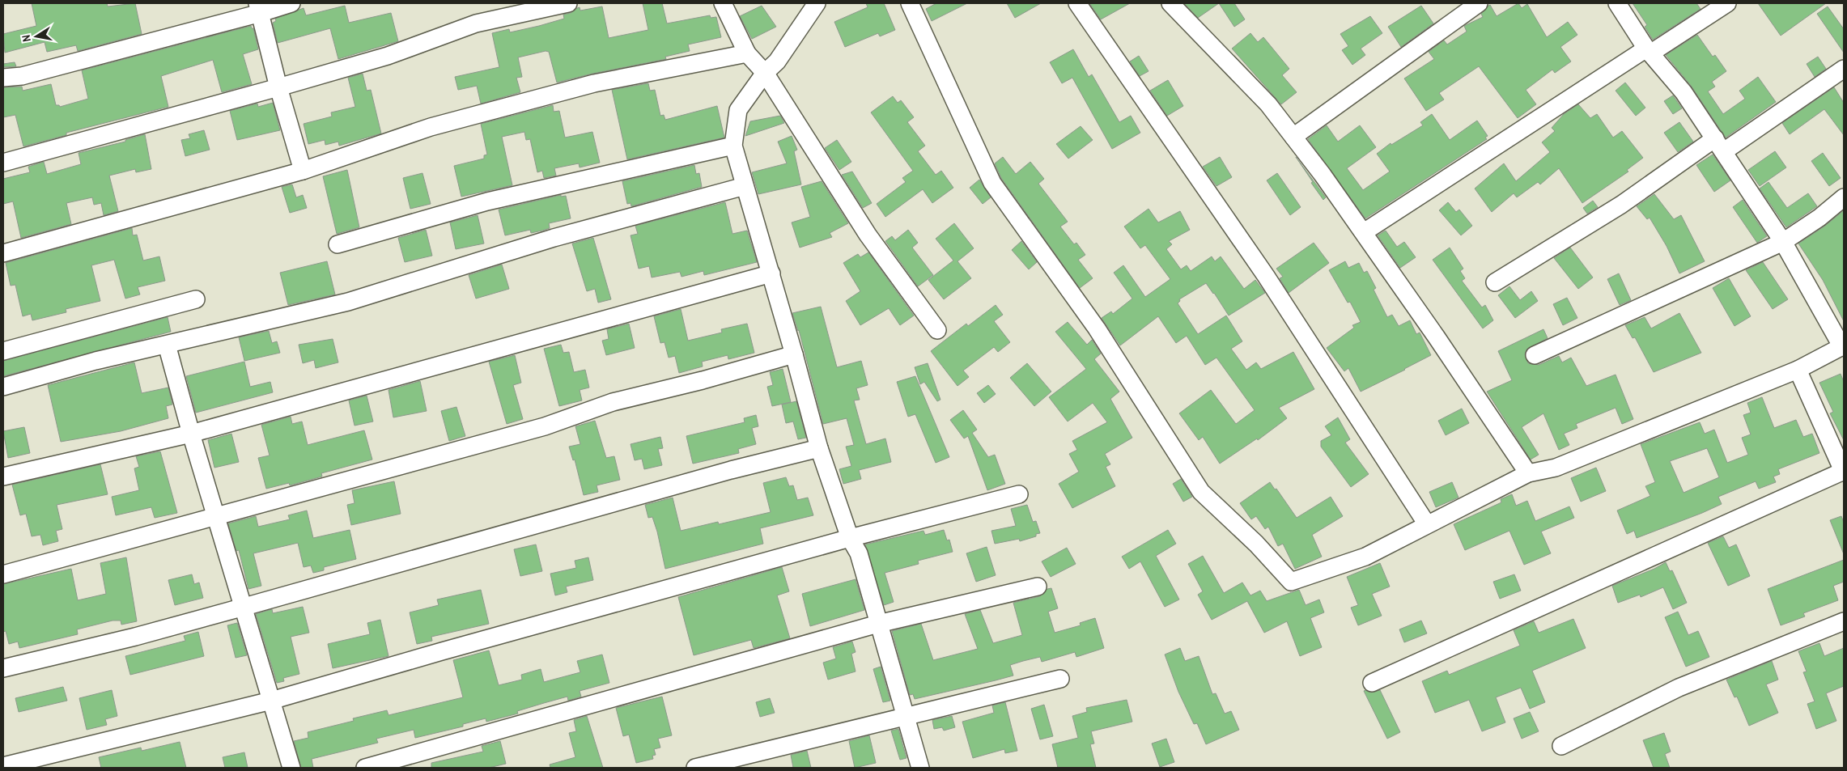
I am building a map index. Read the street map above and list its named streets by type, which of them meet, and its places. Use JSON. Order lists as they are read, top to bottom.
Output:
{
  "north": "left"
}
